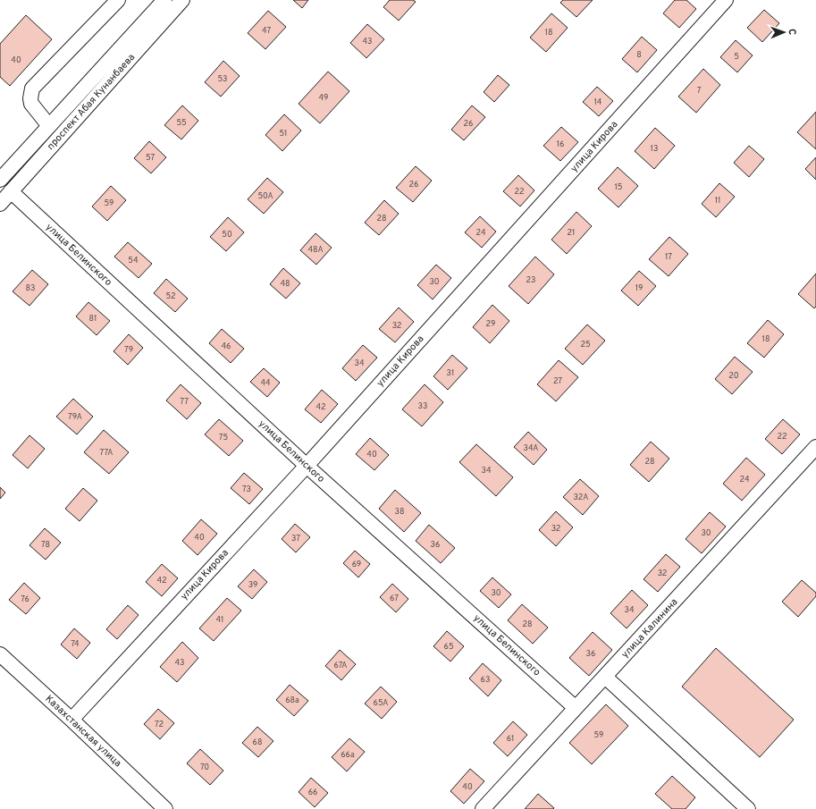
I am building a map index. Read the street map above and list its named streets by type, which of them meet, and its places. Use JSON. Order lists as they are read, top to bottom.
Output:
{
  "streets": {
    "street": [
      "проспект Абая Кунанбаева",
      "улица Кирова",
      "улица Белинского",
      "улица Калинина",
      "Казахстанская улица"
    ]
  },
  "crossings": [
    ["проспект Абая Кунанбаева", "улица Белинского"],
    ["улица Кирова", "улица Белинского"],
    ["улица Кирова", "Казахстанская улица"],
    ["улица Белинского", "улица Калинина"]
  ],
  "house_numbers": [
    "47",
    "18",
    "43",
    "8",
    "5",
    "40",
    "53",
    "7",
    "49",
    "14",
    "55",
    "26",
    "51",
    "16",
    "13",
    "57",
    "26",
    "15",
    "22",
    "50А",
    "11",
    "59",
    "28",
    "24",
    "21",
    "50",
    "48А",
    "17",
    "54",
    "23",
    "30",
    "48",
    "83",
    "19",
    "52",
    "81",
    "29",
    "32",
    "18",
    "25",
    "46",
    "79",
    "34",
    "31",
    "20",
    "27",
    "44",
    "77",
    "33",
    "42",
    "79А",
    "22",
    "75",
    "34А",
    "77А",
    "40",
    "28",
    "34",
    "24",
    "73",
    "32А",
    "38",
    "32",
    "30",
    "40",
    "37",
    "78",
    "36",
    "69",
    "32",
    "42",
    "39",
    "30",
    "67",
    "76",
    "34",
    "41",
    "28",
    "74",
    "65",
    "36",
    "43",
    "67А",
    "63",
    "68а",
    "65А",
    "72",
    "59",
    "61",
    "68",
    "66а",
    "70",
    "40",
    "66"
  ],
  "north": "right"
}
